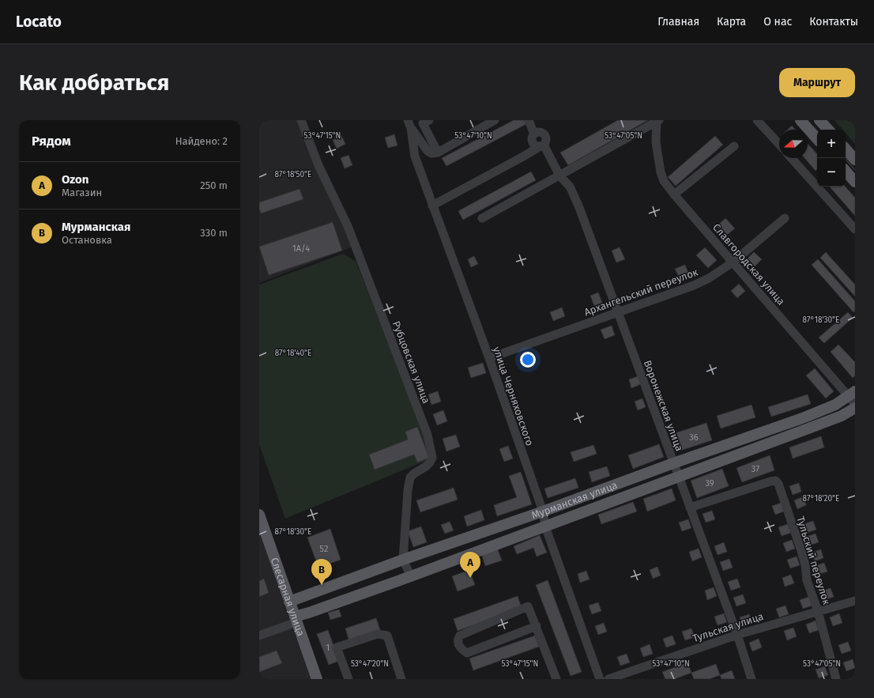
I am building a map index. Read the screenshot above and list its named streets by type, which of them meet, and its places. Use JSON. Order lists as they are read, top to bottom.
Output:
{
  "streets": {
    "main road": ["Мурманская улица", "Слесарная улица"],
    "street": [
      "Славгородская улица",
      "Архангельский переулок",
      "Рубцовская улица",
      "улица Черняховского",
      "Воронежская улица",
      "Тульский переулок",
      "Тульская улица"
    ]
  },
  "crossings": [
    ["Славгородская улица", "Архангельский переулок"],
    ["Славгородская улица", "Мурманская улица"],
    ["Архангельский переулок", "улица Черняховского"],
    ["Архангельский переулок", "Воронежская улица"],
    ["Рубцовская улица", "Мурманская улица"],
    ["улица Черняховского", "Мурманская улица"],
    ["Воронежская улица", "Мурманская улица"],
    ["Воронежская улица", "Тульский переулок"],
    ["Воронежская улица", "Тульская улица"],
    ["Мурманская улица", "Слесарная улица"],
    ["Тульский переулок", "Тульская улица"]
  ],
  "house_numbers": [
    "1А/4",
    "36",
    "37",
    "39",
    "52",
    "1"
  ],
  "north": "left",
  "page": {
    "header": "Locato",
    "nav": [
      "Главная",
      "Карта",
      "О нас",
      "Контакты"
    ],
    "buttons": "Маршрут",
    "title": "Как добраться",
    "heading": ["Рядом", "Найдено: 2"],
    "map_buttons": ["+", "−"],
    "list": [
      {
        "mark": "A",
        "name": "Ozon",
        "note": "Магазин",
        "value": "250 m"
      },
      {
        "mark": "B",
        "name": "Мурманская",
        "note": "Остановка",
        "value": "330 m"
      }
    ],
    "pins": ["A", "B"]
  },
  "coordinates": [
    "53°47'15\"N",
    "53°47'10\"N",
    "53°47'05\"N",
    "87°18'50\"E",
    "87°18'30\"E",
    "87°18'40\"E",
    "87°18'20\"E",
    "53°47'20\"N"
  ]
}
